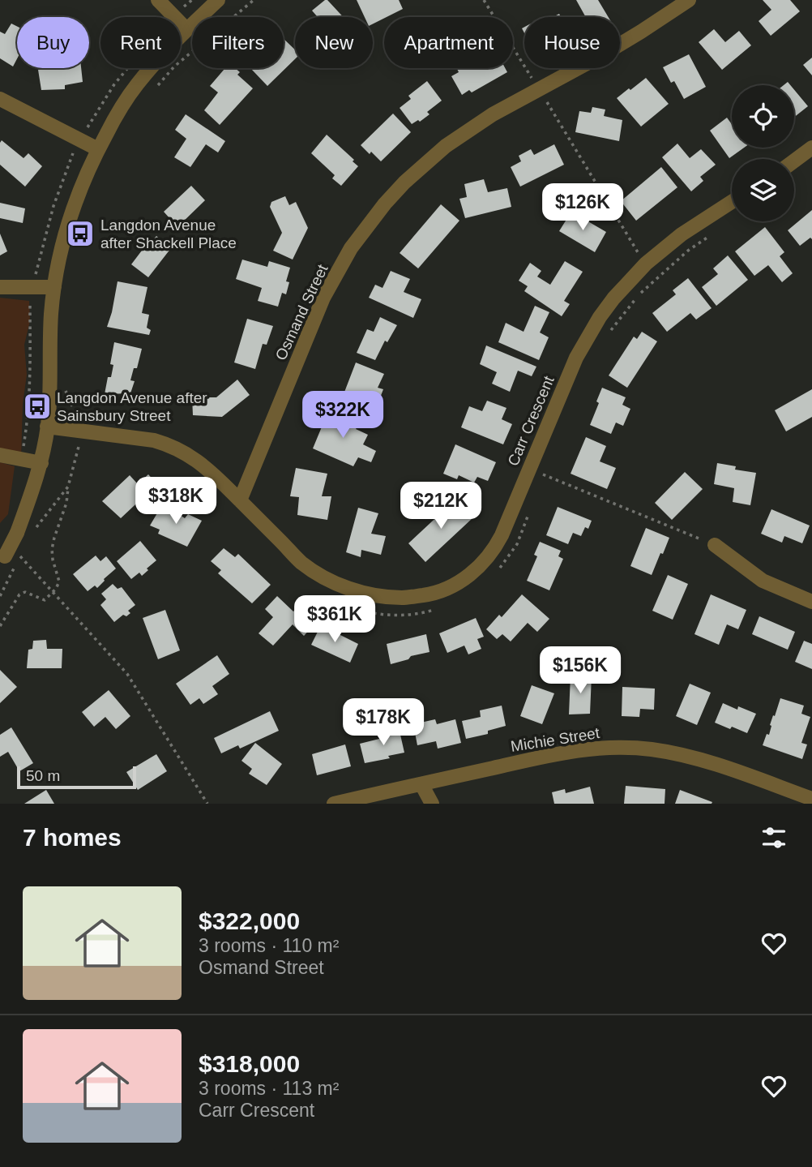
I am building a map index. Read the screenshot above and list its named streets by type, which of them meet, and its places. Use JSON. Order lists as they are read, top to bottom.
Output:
{
  "streets": {
    "street": ["Osmand Street", "Carr Crescent", "Michie Street"]
  },
  "crossings": [
    ["Osmand Street", "Carr Crescent"]
  ],
  "places": {
    "bus stop": ["Langdon Avenue after Shackell Place", "Langdon Avenue after Sainsbury Street"]
  },
  "scale_bar": "50 m",
  "page": {
    "chip": [
      "Buy",
      "Rent",
      "Filters",
      "New",
      "Apartment",
      "House"
    ],
    "price": [
      "$126K",
      "$322K",
      "$318K",
      "$212K",
      "$361K",
      "$156K",
      "$178K"
    ],
    "scale": "50 m",
    "heading": "7 homes",
    "list": [
      {
        "name": "$322,000",
        "note": "3 rooms · 110 m² · Osmand Street"
      },
      {
        "name": "$318,000",
        "note": "3 rooms · 113 m² · Carr Crescent"
      }
    ]
  }
}
